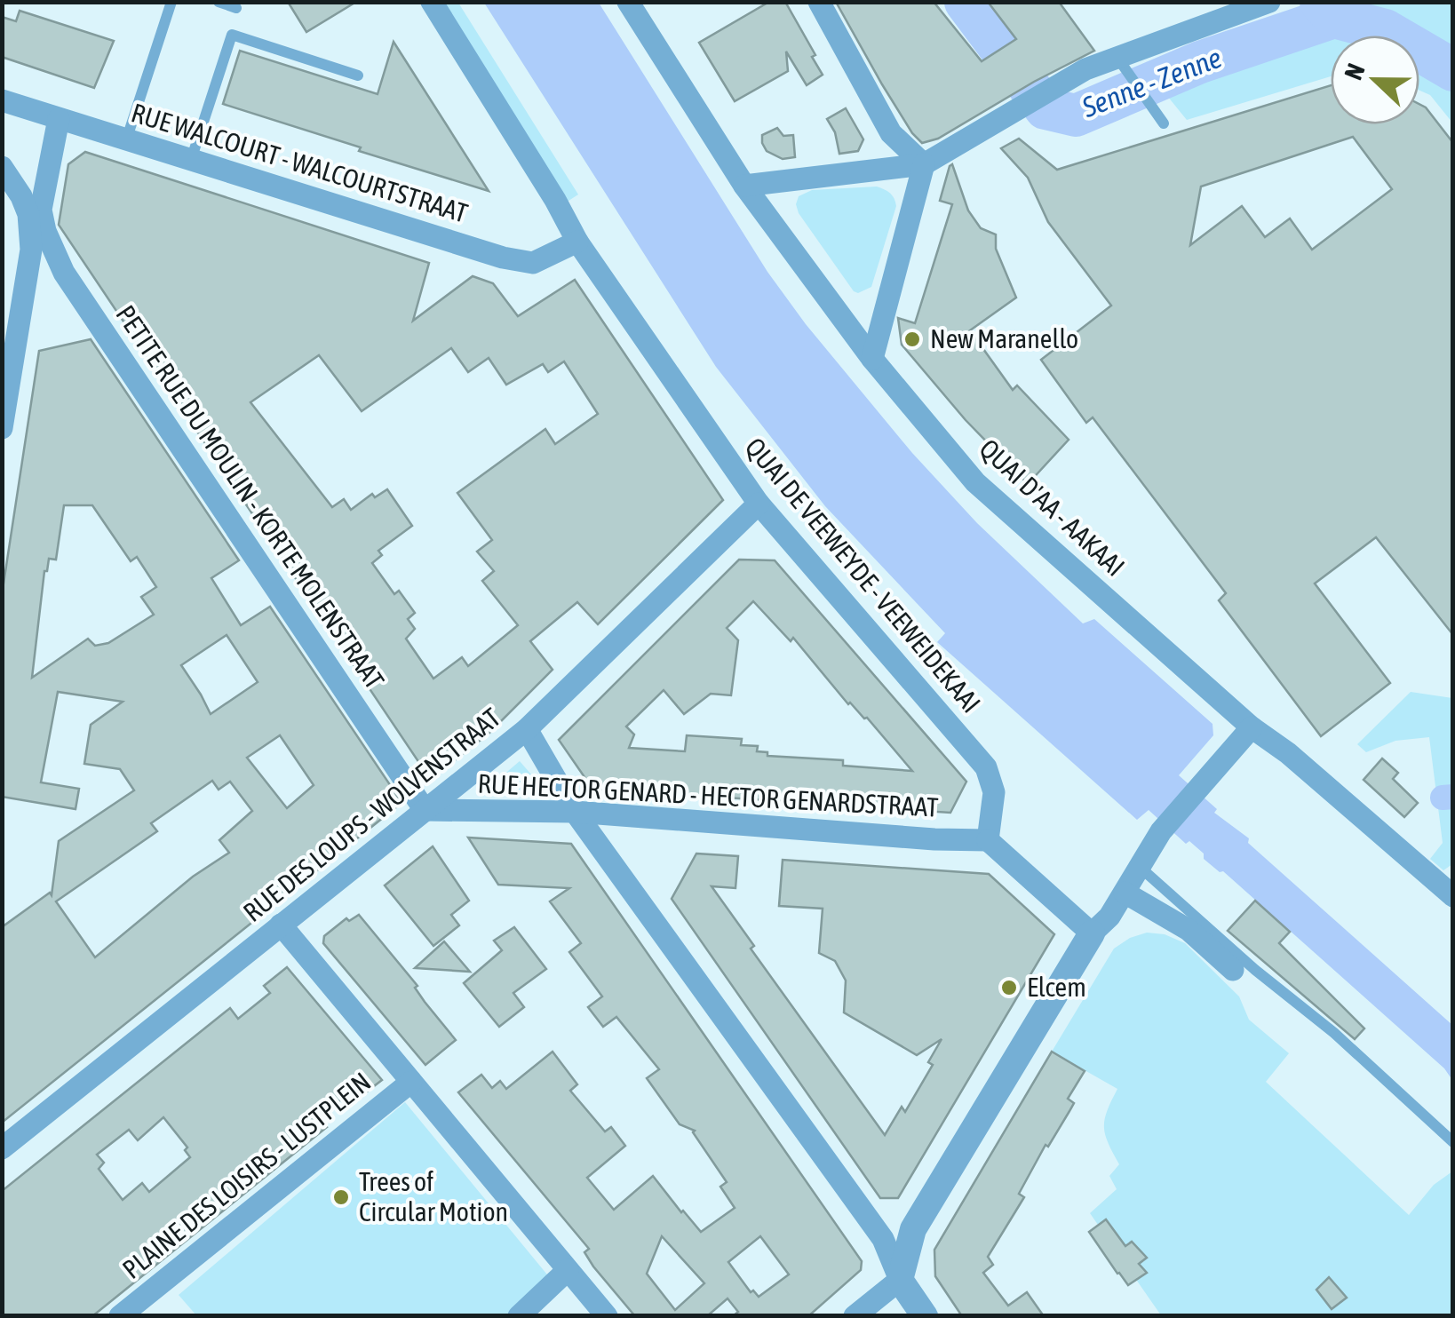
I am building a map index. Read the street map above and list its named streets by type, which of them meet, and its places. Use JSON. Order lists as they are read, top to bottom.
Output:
{
  "streets": {
    "street": [
      "RUE WALCOURT - WALCOURTSTRAAT",
      "PETITE RUE DU MOULIN - KORTE MOLENSTRAAT",
      "QUAI D'AA - AAKAAI",
      "QUAI DE VEEWEYDE - VEEWEIDEKAAI",
      "RUE HECTOR GENARD - HECTOR GENARDSTRAAT",
      "RUE DES LOUPS - WOLVENSTRAAT",
      "PLAINE DES LOISIRS - LUSTPLEIN"
    ]
  },
  "crossings": [
    ["RUE WALCOURT - WALCOURTSTRAAT", "QUAI DE VEEWEYDE - VEEWEIDEKAAI"],
    ["PETITE RUE DU MOULIN - KORTE MOLENSTRAAT", "RUE HECTOR GENARD - HECTOR GENARDSTRAAT"],
    ["PETITE RUE DU MOULIN - KORTE MOLENSTRAAT", "RUE DES LOUPS - WOLVENSTRAAT"],
    ["QUAI DE VEEWEYDE - VEEWEIDEKAAI", "RUE HECTOR GENARD - HECTOR GENARDSTRAAT"],
    ["QUAI DE VEEWEYDE - VEEWEIDEKAAI", "RUE DES LOUPS - WOLVENSTRAAT"],
    ["RUE HECTOR GENARD - HECTOR GENARDSTRAAT", "RUE DES LOUPS - WOLVENSTRAAT"]
  ],
  "water": ["Senne - Zenne"],
  "places": ["New Maranello", "Elcem", "Trees of Circular Motion"],
  "north": "left"
}
